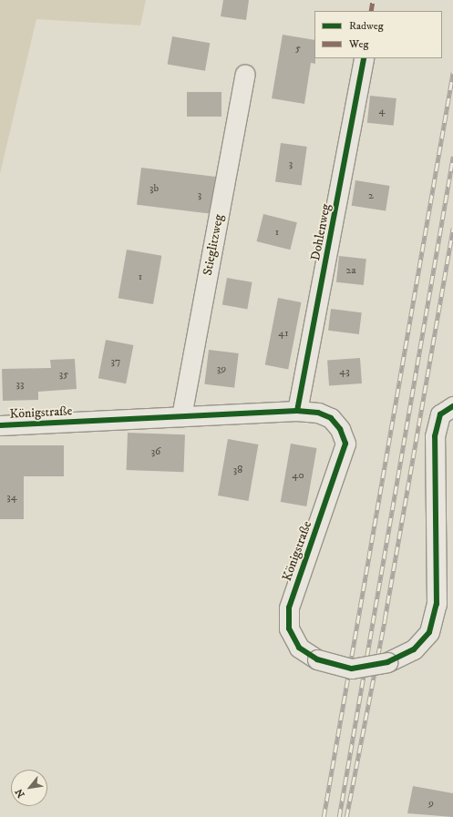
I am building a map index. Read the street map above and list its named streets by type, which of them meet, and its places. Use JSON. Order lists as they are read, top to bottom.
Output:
{
  "streets": {
    "street": ["Dohlenweg", "Stieglitzweg", "Königstraße"]
  },
  "crossings": [
    ["Dohlenweg", "Königstraße"],
    ["Stieglitzweg", "Königstraße"]
  ],
  "house_numbers": [
    "5",
    "4",
    "3",
    "3b",
    "3",
    "2",
    "1",
    "2a",
    "1",
    "41",
    "37",
    "39",
    "43",
    "35",
    "33",
    "36",
    "38",
    "40",
    "34",
    "9"
  ],
  "legend": ["Radweg", "Weg"],
  "north": "bottom left"
}
